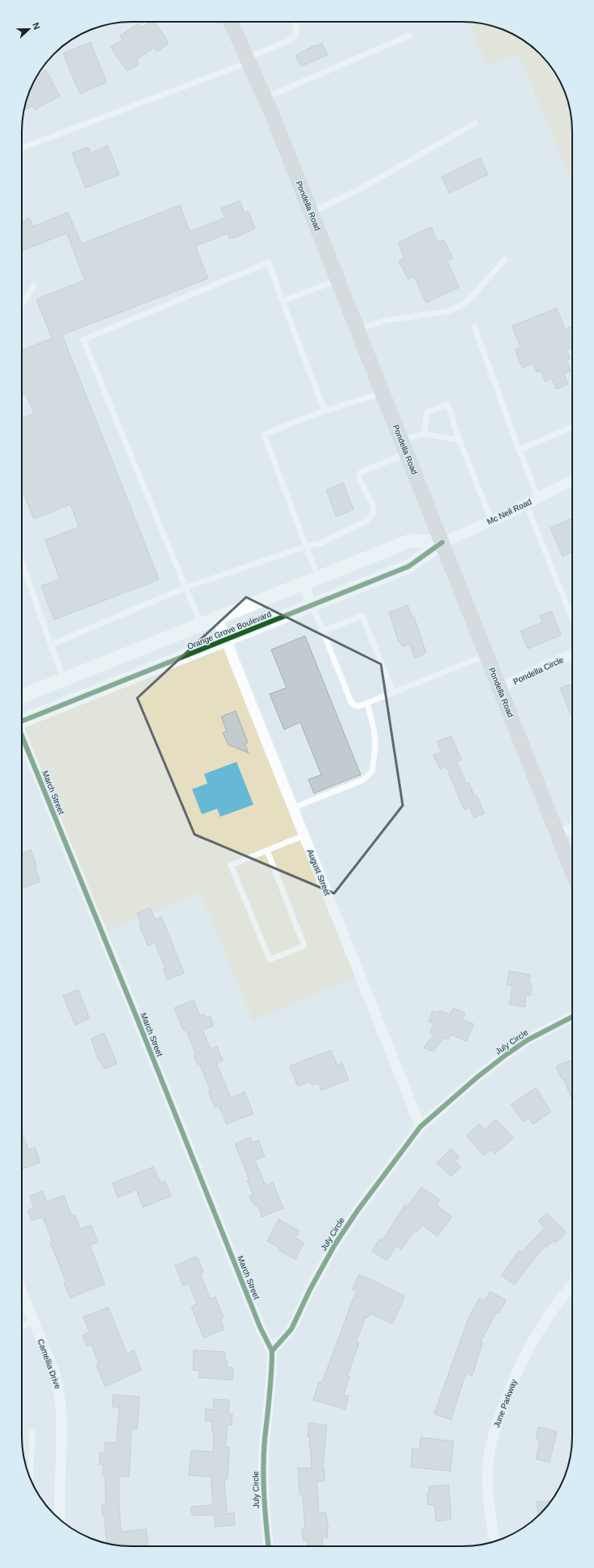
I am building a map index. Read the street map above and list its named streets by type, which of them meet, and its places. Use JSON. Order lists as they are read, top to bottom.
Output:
{
  "streets": {
    "main road": ["Pondella Road"],
    "street": [
      "Mc Neil Road",
      "Orange Grove Boulevard",
      "Pondella Circle",
      "March Street",
      "August Street",
      "July Circle",
      "Camellia Drive",
      "June Parkway"
    ]
  },
  "crossings": [
    ["Pondella Road", "Mc Neil Road"],
    ["Pondella Road", "Orange Grove Boulevard"],
    ["Pondella Road", "Pondella Circle"],
    ["Mc Neil Road", "Orange Grove Boulevard"],
    ["Orange Grove Boulevard", "August Street"],
    ["March Street", "July Circle"],
    ["August Street", "July Circle"]
  ],
  "north": "right"
}
